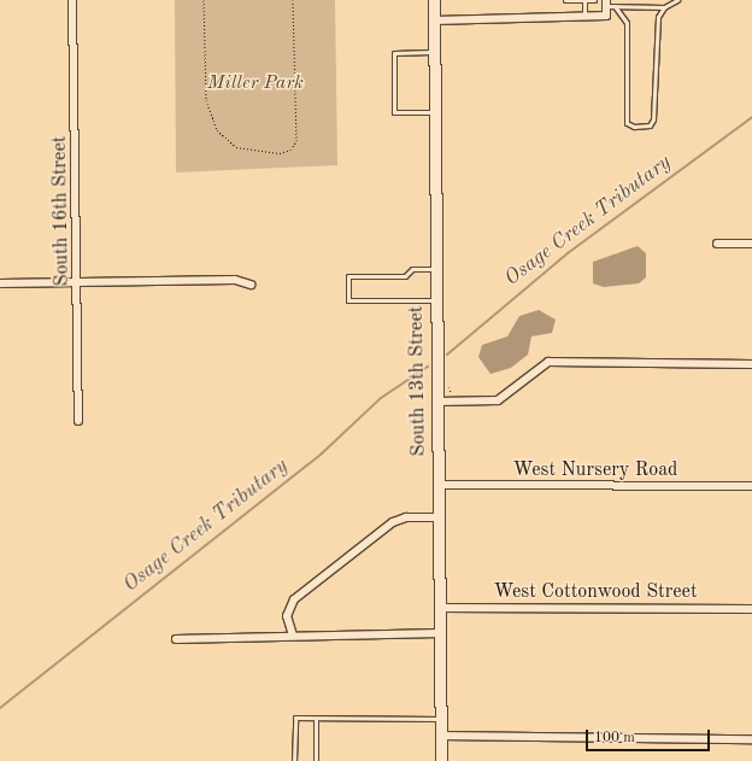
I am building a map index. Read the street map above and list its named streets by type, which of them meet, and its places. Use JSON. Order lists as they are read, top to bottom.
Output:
{
  "streets": {
    "street": [
      "South 16th Street",
      "South 13th Street",
      "West Nursery Road",
      "West Cottonwood Street"
    ]
  },
  "crossings": [
    ["South 13th Street", "West Nursery Road"],
    ["South 13th Street", "West Cottonwood Street"]
  ],
  "water": ["Osage Creek Tributary"],
  "parks": ["Miller Park"],
  "scale_bar": "100 m"
}
